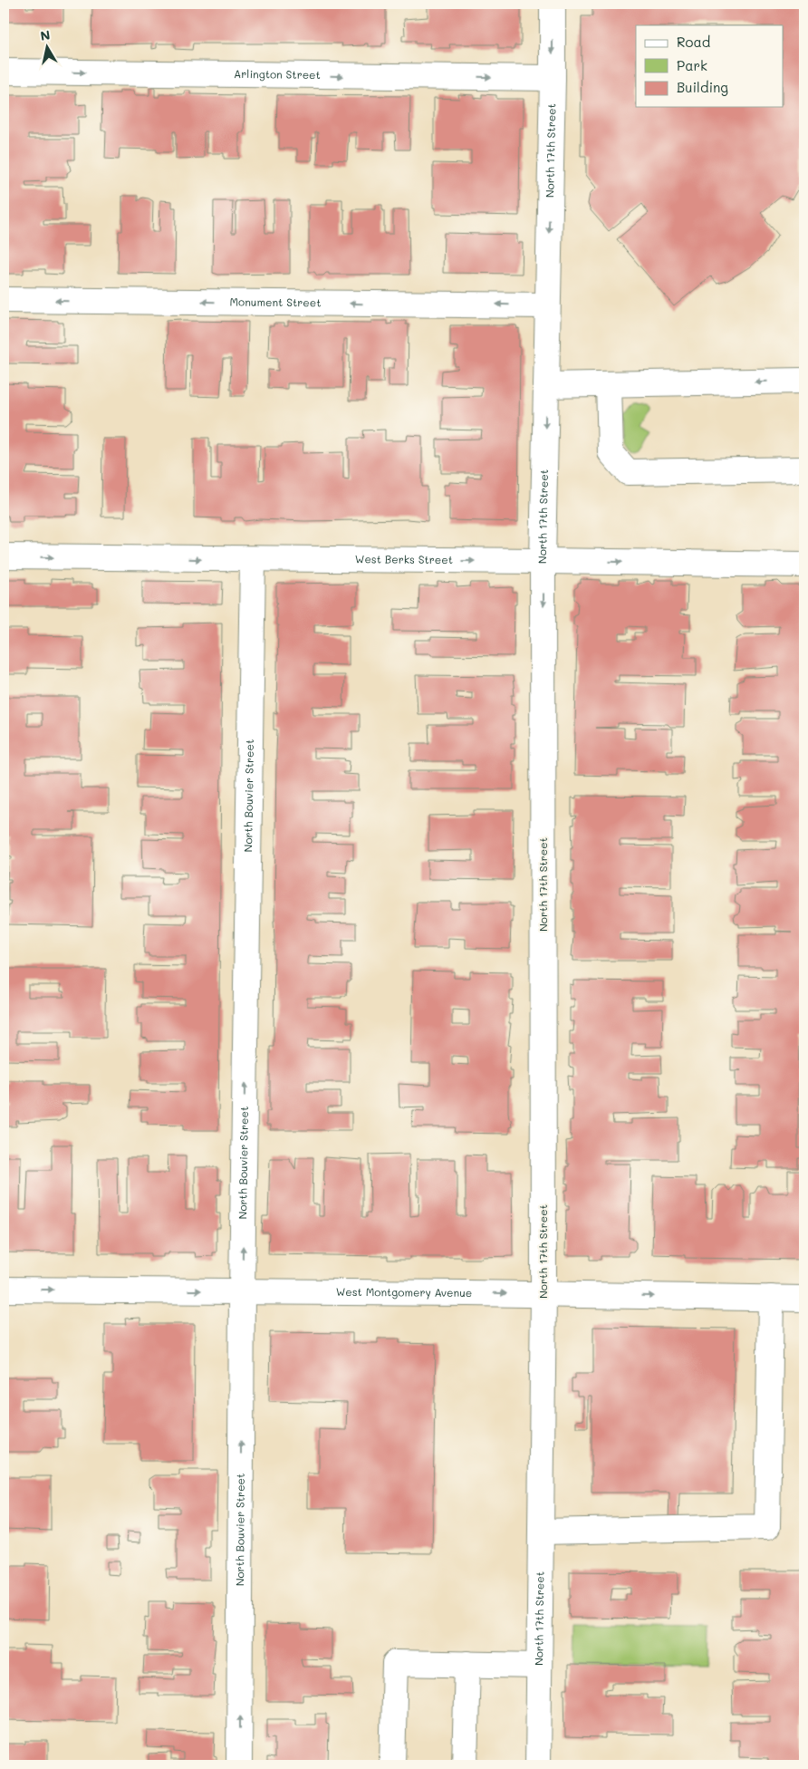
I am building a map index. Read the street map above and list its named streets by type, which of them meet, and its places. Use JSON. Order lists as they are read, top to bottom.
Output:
{
  "streets": {
    "street": [
      "Arlington Street",
      "North 17th Street",
      "Monument Street",
      "West Berks Street",
      "North Bouvier Street",
      "West Montgomery Avenue"
    ]
  },
  "crossings": [
    ["Arlington Street", "North 17th Street"],
    ["North 17th Street", "Monument Street"],
    ["North 17th Street", "West Berks Street"],
    ["North 17th Street", "West Montgomery Avenue"],
    ["West Berks Street", "North Bouvier Street"],
    ["North Bouvier Street", "West Montgomery Avenue"]
  ],
  "one_way": [
    "Arlington Street",
    "North 17th Street",
    "Monument Street",
    "North Bouvier Street",
    "West Montgomery Avenue"
  ],
  "legend": ["Road", "Park", "Building"],
  "north": "top"
}
